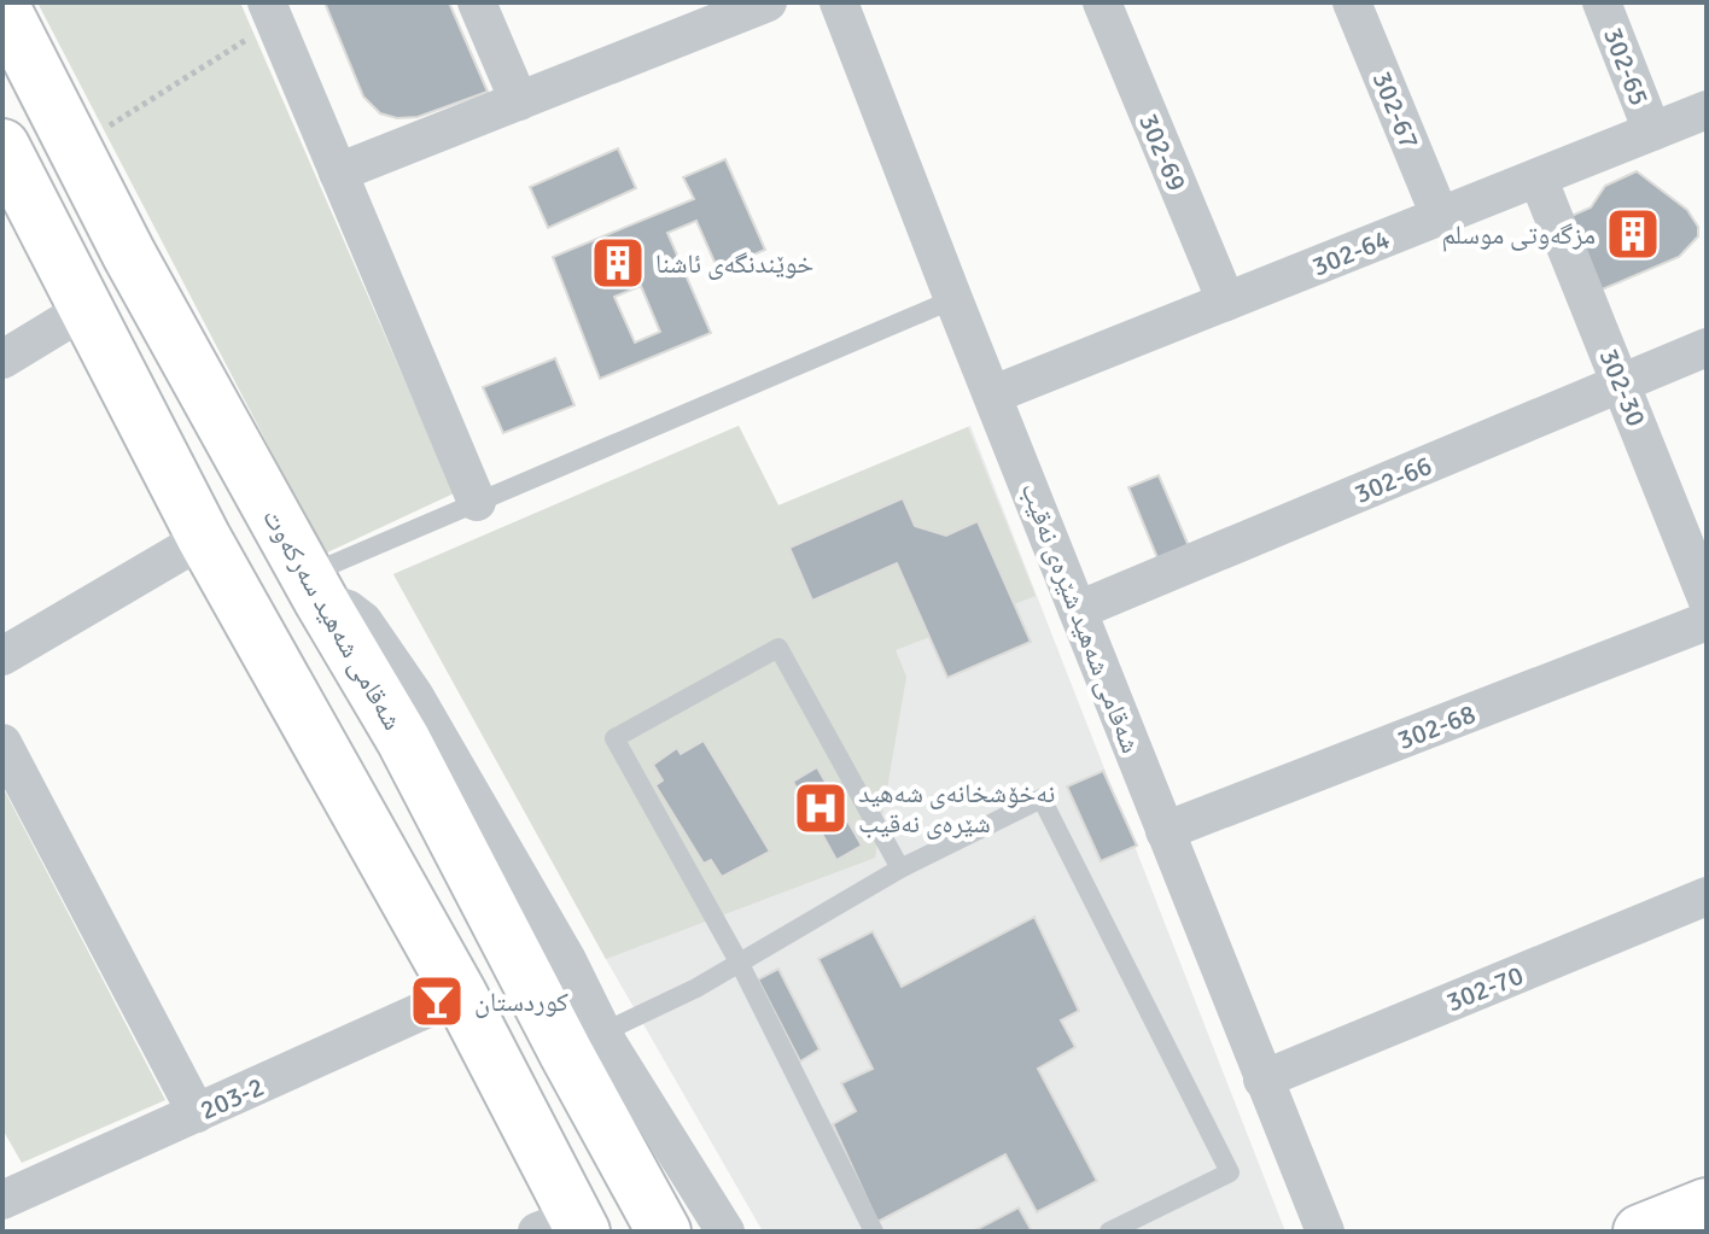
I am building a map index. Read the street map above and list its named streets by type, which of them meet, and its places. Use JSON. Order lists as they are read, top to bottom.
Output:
{
  "streets": {
    "main road": ["شەقامی شەهید سەرکەوت"],
    "street": [
      "302-65",
      "302-67",
      "302-69",
      "302-64",
      "302-30",
      "302-66",
      "شەقامی شەهید شێرەی نەقیب",
      "302-68",
      "302-70",
      "203-2"
    ]
  },
  "crossings": [
    ["302-65", "302-64"],
    ["302-67", "302-64"],
    ["302-69", "302-64"],
    ["302-64", "302-30"],
    ["302-64", "شەقامی شەهید شێرەی نەقیب"],
    ["302-30", "302-66"],
    ["302-66", "شەقامی شەهید شێرەی نەقیب"],
    ["شەقامی شەهید شێرەی نەقیب", "302-68"],
    ["شەقامی شەهید شێرەی نەقیب", "302-70"]
  ],
  "places": {
    "building": ["مزگەوتی موسلم", "خوێندنگەی ئاشنا"],
    "hospital": ["نەخۆشخانەی شەهید شێرەی نەقیب"],
    "bar": ["كوردستان"]
  }
}
